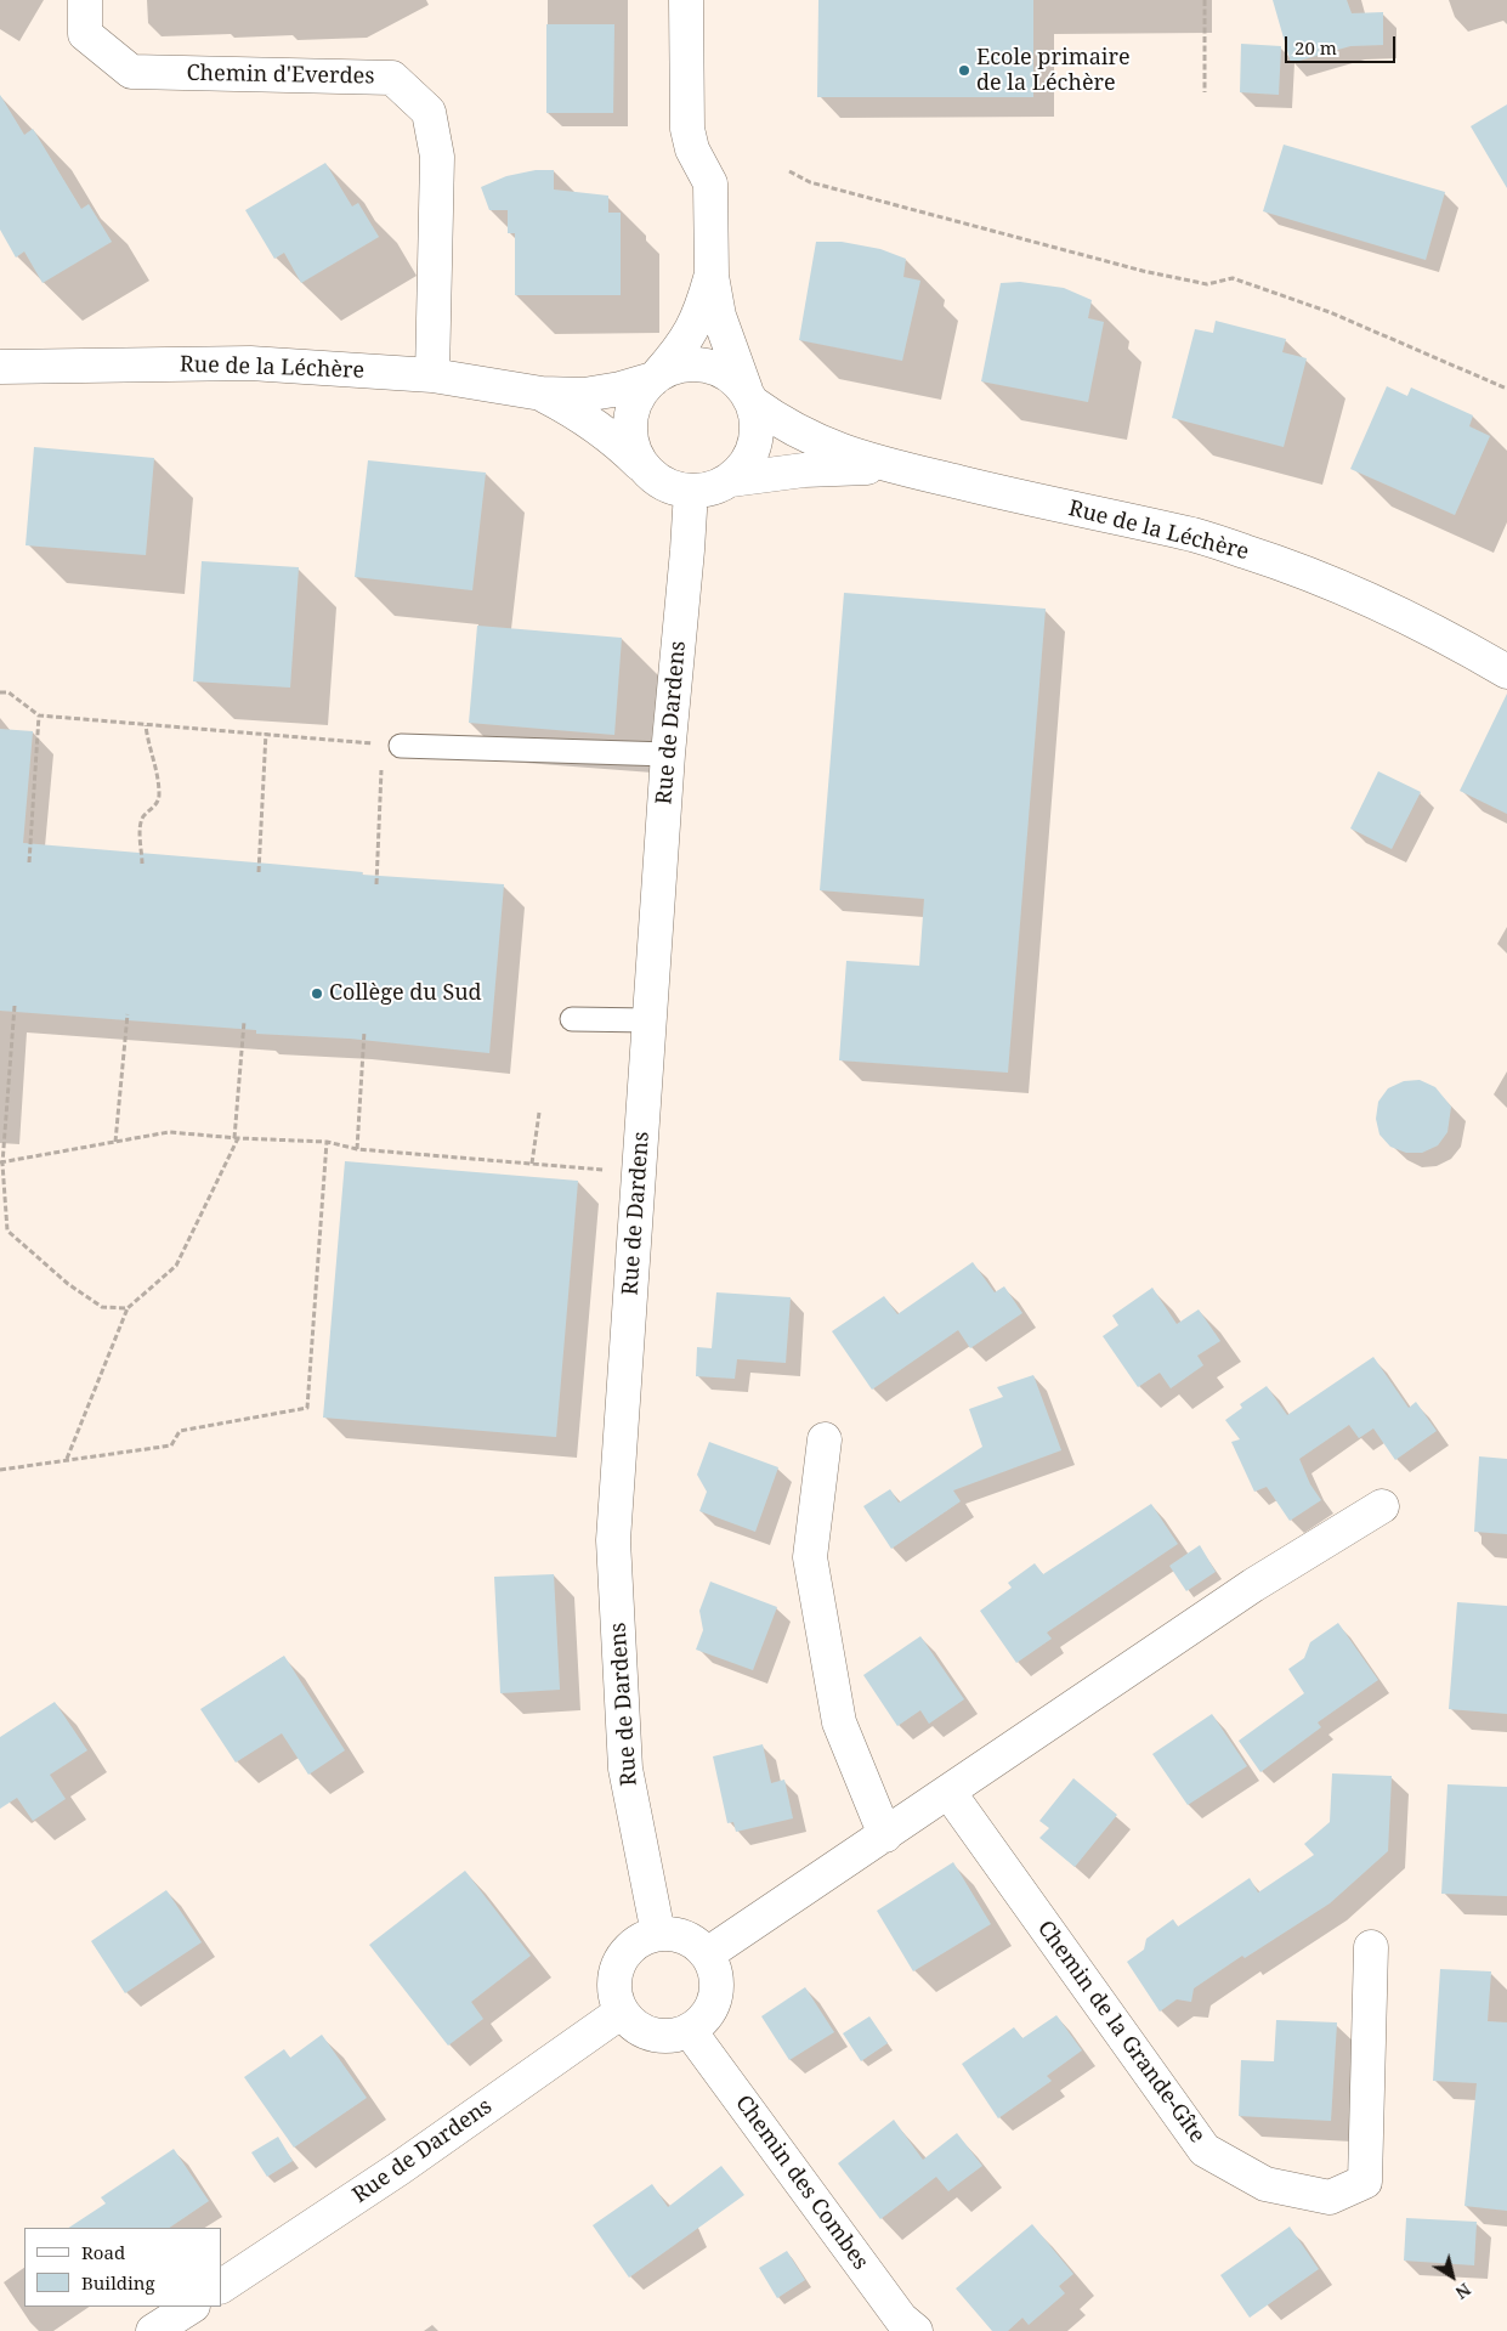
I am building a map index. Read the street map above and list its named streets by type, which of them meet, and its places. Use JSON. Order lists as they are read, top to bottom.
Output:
{
  "streets": {
    "street": [
      "Chemin d'Everdes",
      "Rue de la Léchère",
      "Rue de Dardens",
      "Chemin de la Grande-Gîte",
      "Chemin des Combes"
    ]
  },
  "crossings": [
    ["Chemin d'Everdes", "Rue de la Léchère"],
    ["Rue de la Léchère", "Rue de Dardens"],
    ["Rue de Dardens", "Chemin des Combes"]
  ],
  "places": ["Ecole primaire de la Léchère", "Collège du Sud"],
  "legend": ["Road", "Building"],
  "scale_bar": "20 m",
  "north": "bottom right"
}
